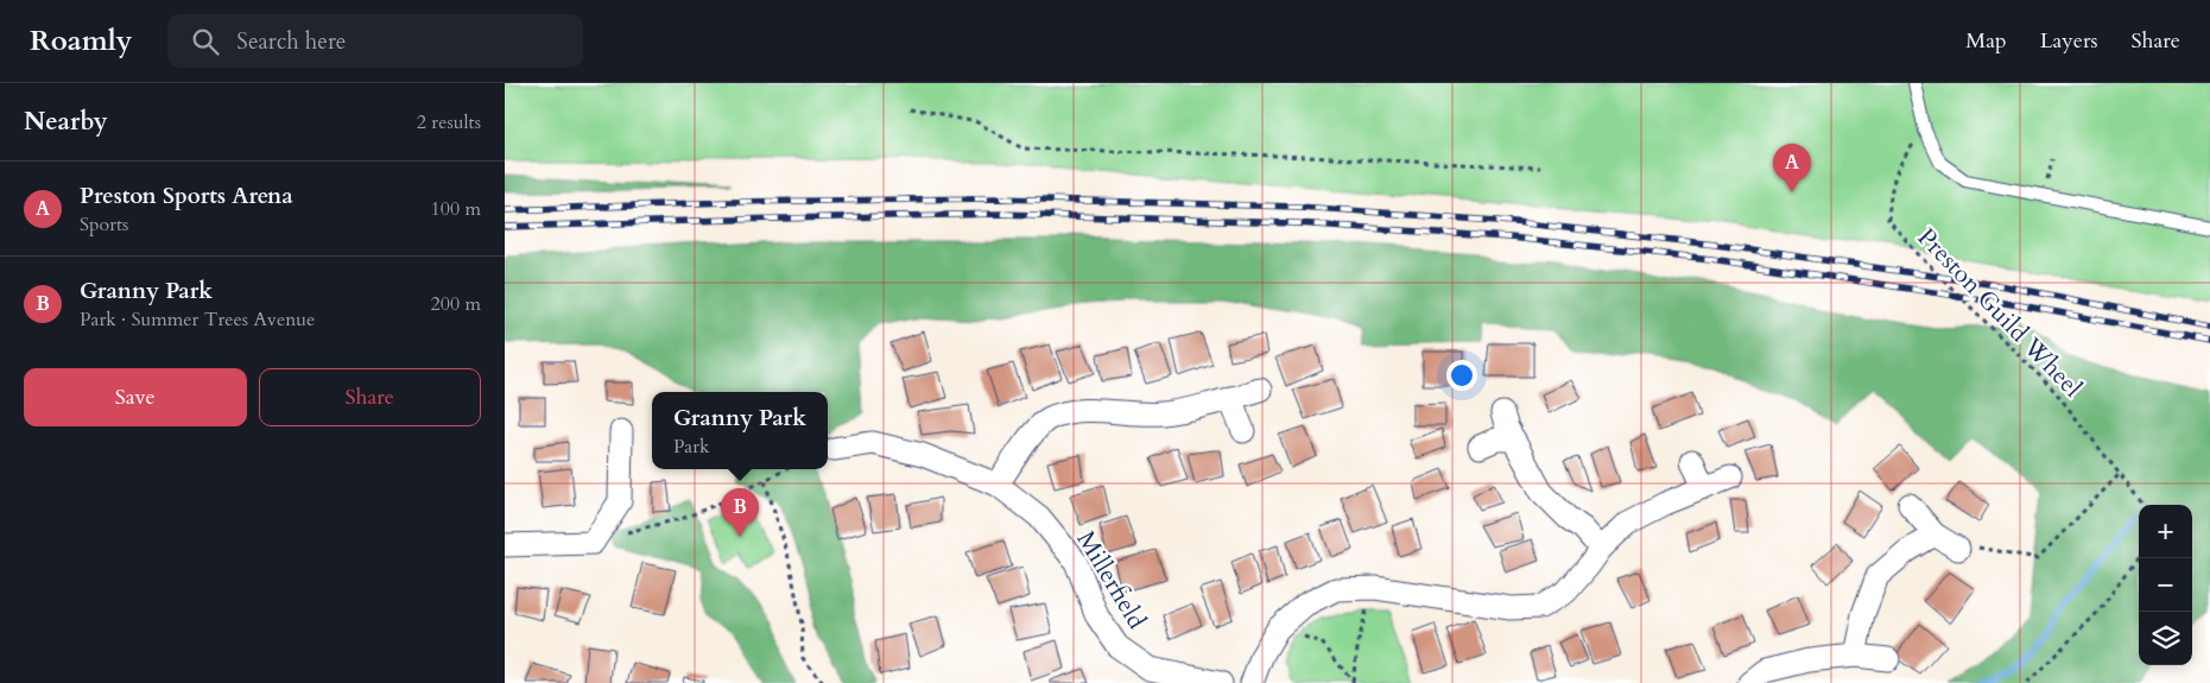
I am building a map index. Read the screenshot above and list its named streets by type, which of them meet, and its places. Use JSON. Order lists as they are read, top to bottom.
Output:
{
  "streets": {
    "street": ["Millerfield"],
    "path": ["Preston Guild Wheel"]
  },
  "page": {
    "header": "Roamly",
    "search": "Search here",
    "nav": ["Map", "Layers", "Share"],
    "heading": ["Nearby", "2 results"],
    "pins": ["A", "B"],
    "list": [
      {
        "mark": "A",
        "name": "Preston Sports Arena",
        "note": "Sports",
        "value": "100 m"
      },
      {
        "mark": "B",
        "name": "Granny Park",
        "note": "Park · Summer Trees Avenue",
        "value": "200 m"
      }
    ],
    "buttons": ["Save", "Share"],
    "popup": ["Granny Park", "Park"],
    "map_buttons": ["+", "−"]
  }
}
